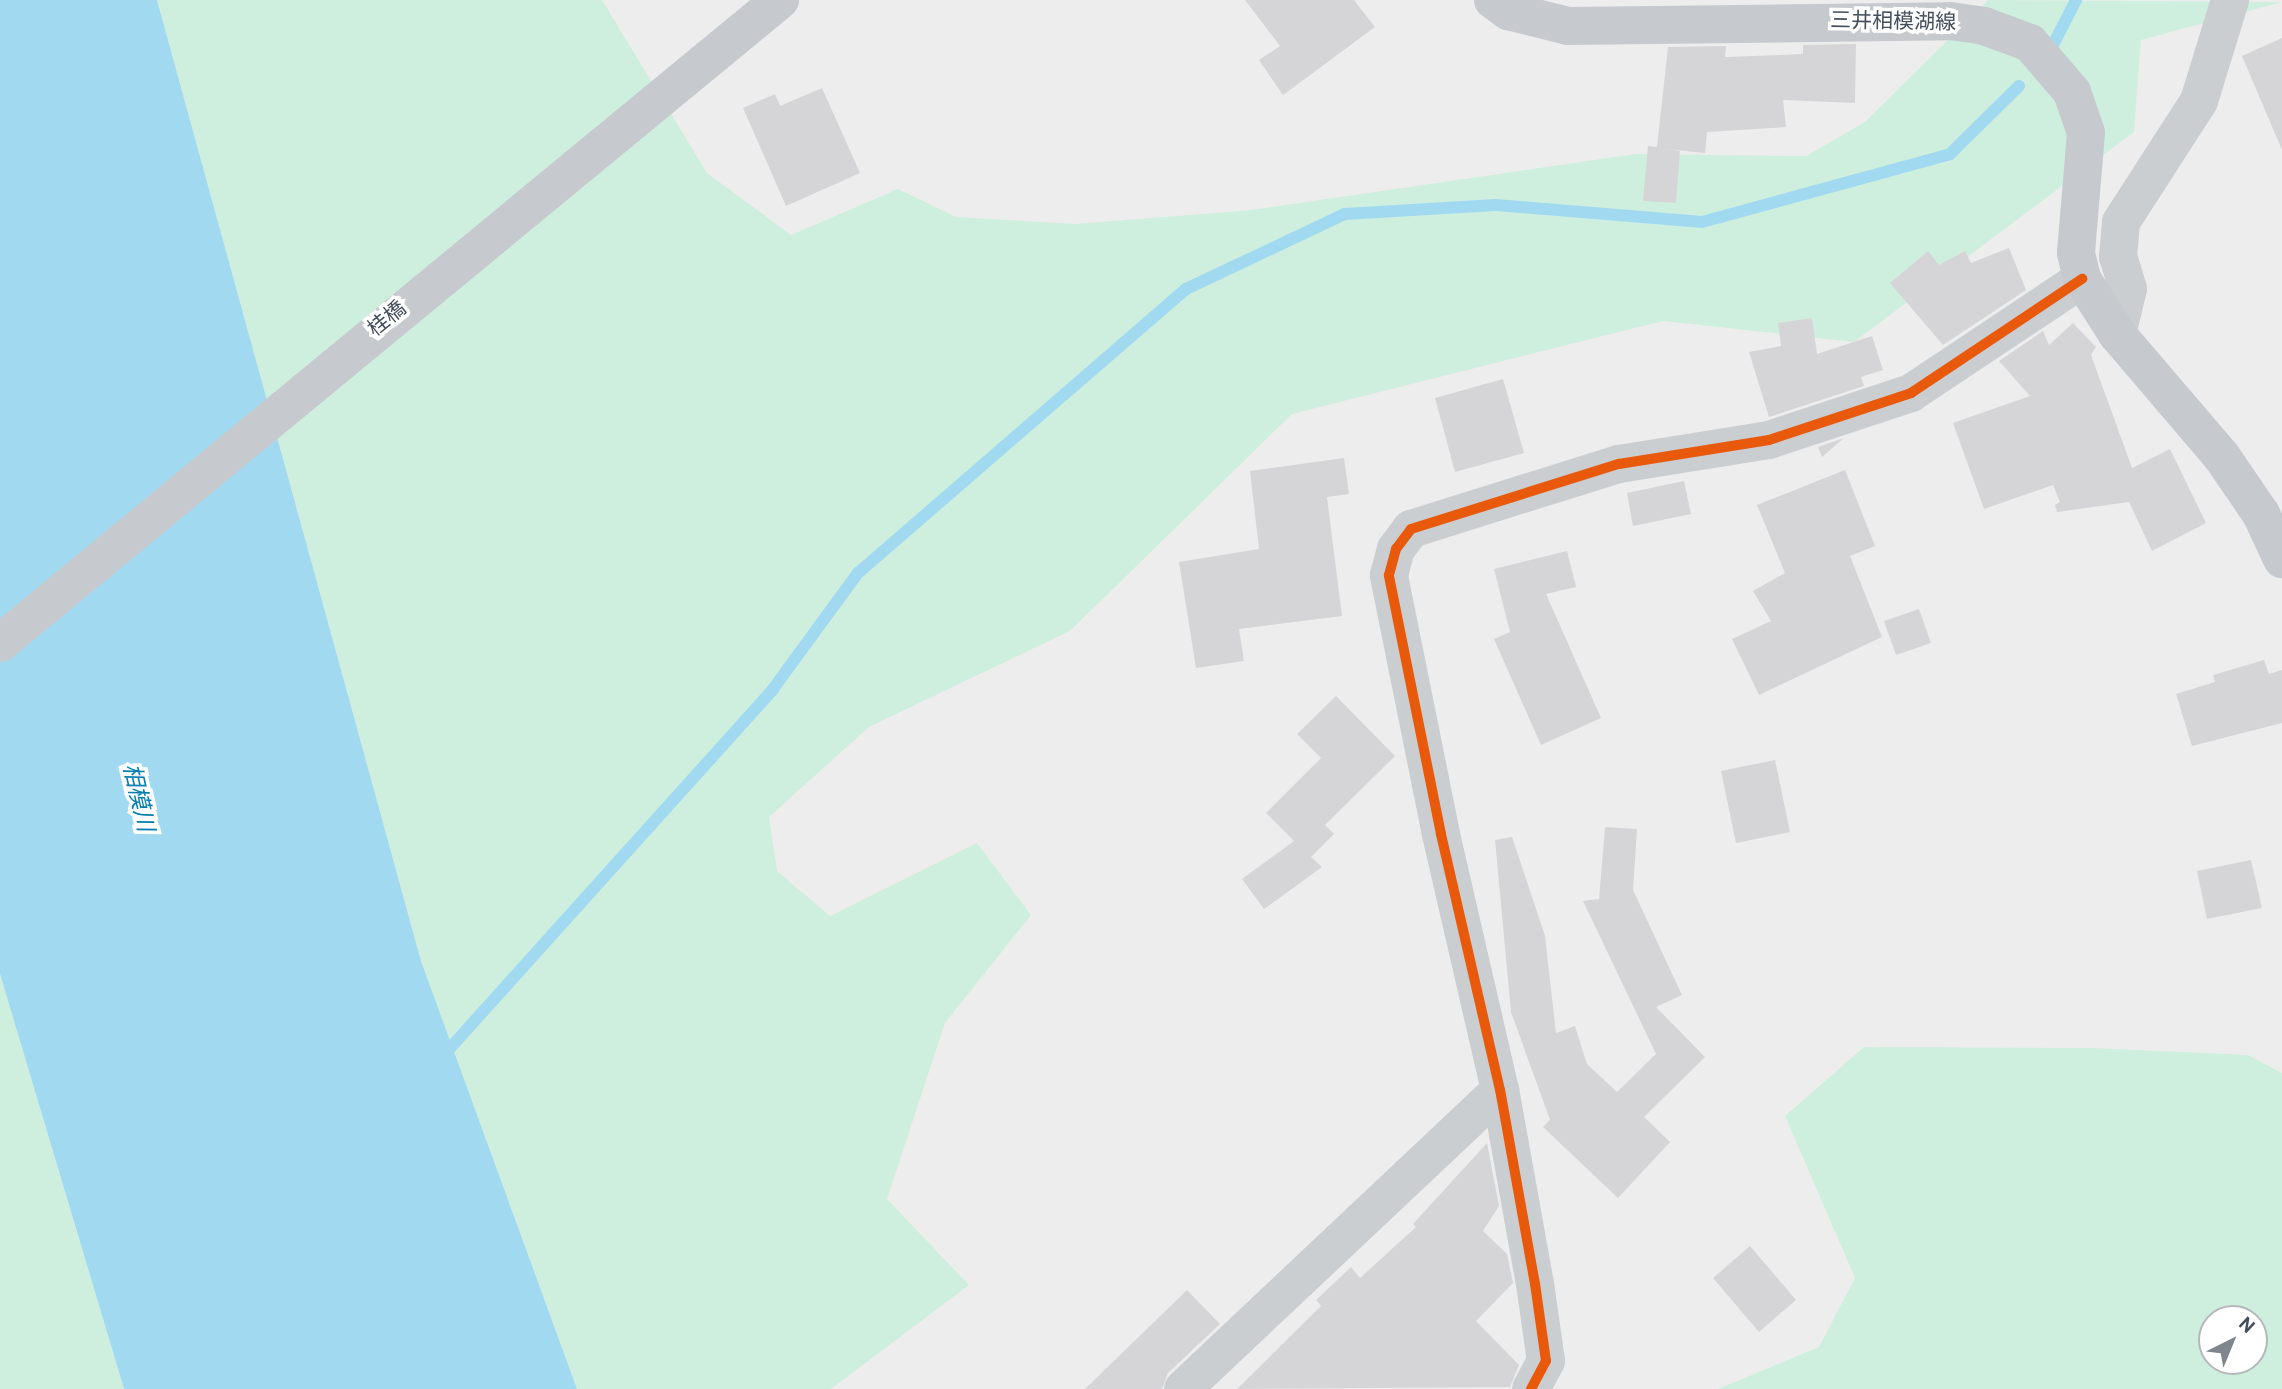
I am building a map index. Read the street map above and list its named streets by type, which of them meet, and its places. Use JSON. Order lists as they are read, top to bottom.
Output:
{
  "streets": {
    "main road": ["三井相模湖線", "桂橋"]
  },
  "water": ["相模川"],
  "north": "top right"
}
